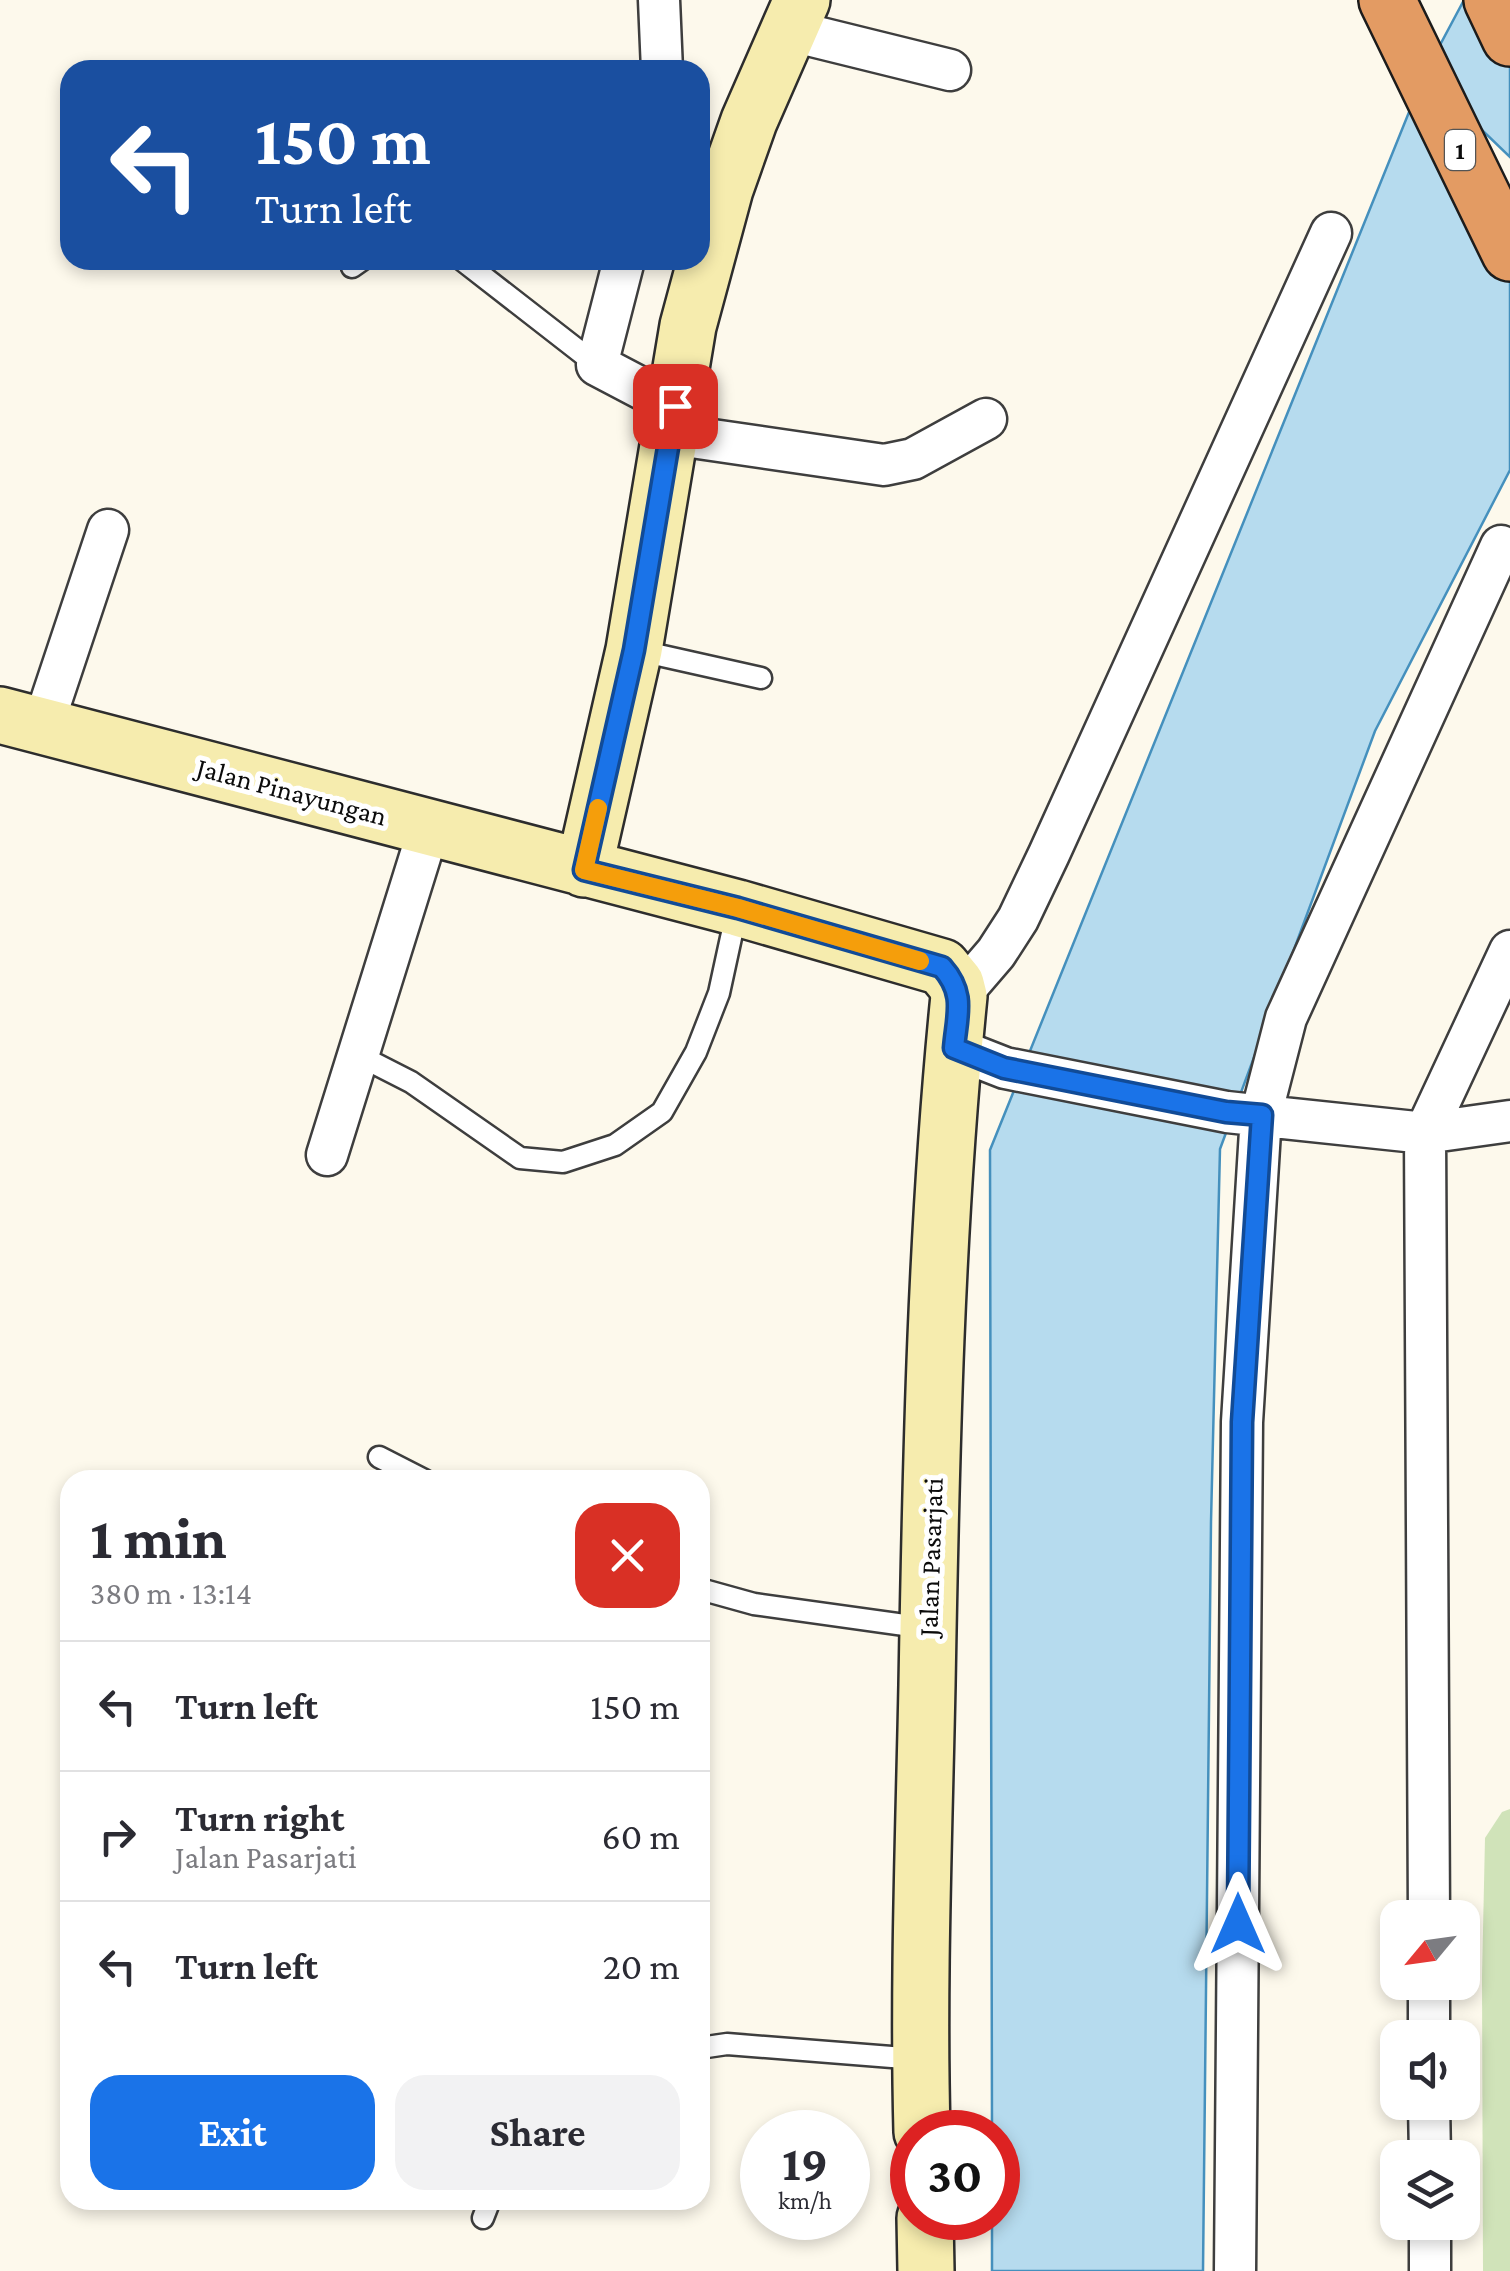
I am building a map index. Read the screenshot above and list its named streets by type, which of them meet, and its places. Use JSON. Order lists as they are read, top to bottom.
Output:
{
  "streets": {
    "highway": ["1"],
    "main road": ["Jalan Pinayungan", "Jalan Pasarjati"]
  },
  "crossings": [
    ["Jalan Pinayungan", "Jalan Pasarjati"]
  ],
  "north": "bottom left",
  "page": {
    "turn": ["150 m", "Turn left"],
    "heading": ["1 min", "380 m · 13:14"],
    "list": [
      {
        "name": "Turn left",
        "value": "150 m"
      },
      {
        "name": "Turn right",
        "note": "Jalan Pasarjati",
        "value": "60 m"
      },
      {
        "name": "Turn left",
        "value": "20 m"
      }
    ],
    "buttons": ["Exit", "Share"],
    "speed": "19 km/h",
    "limit": "30"
  }
}
